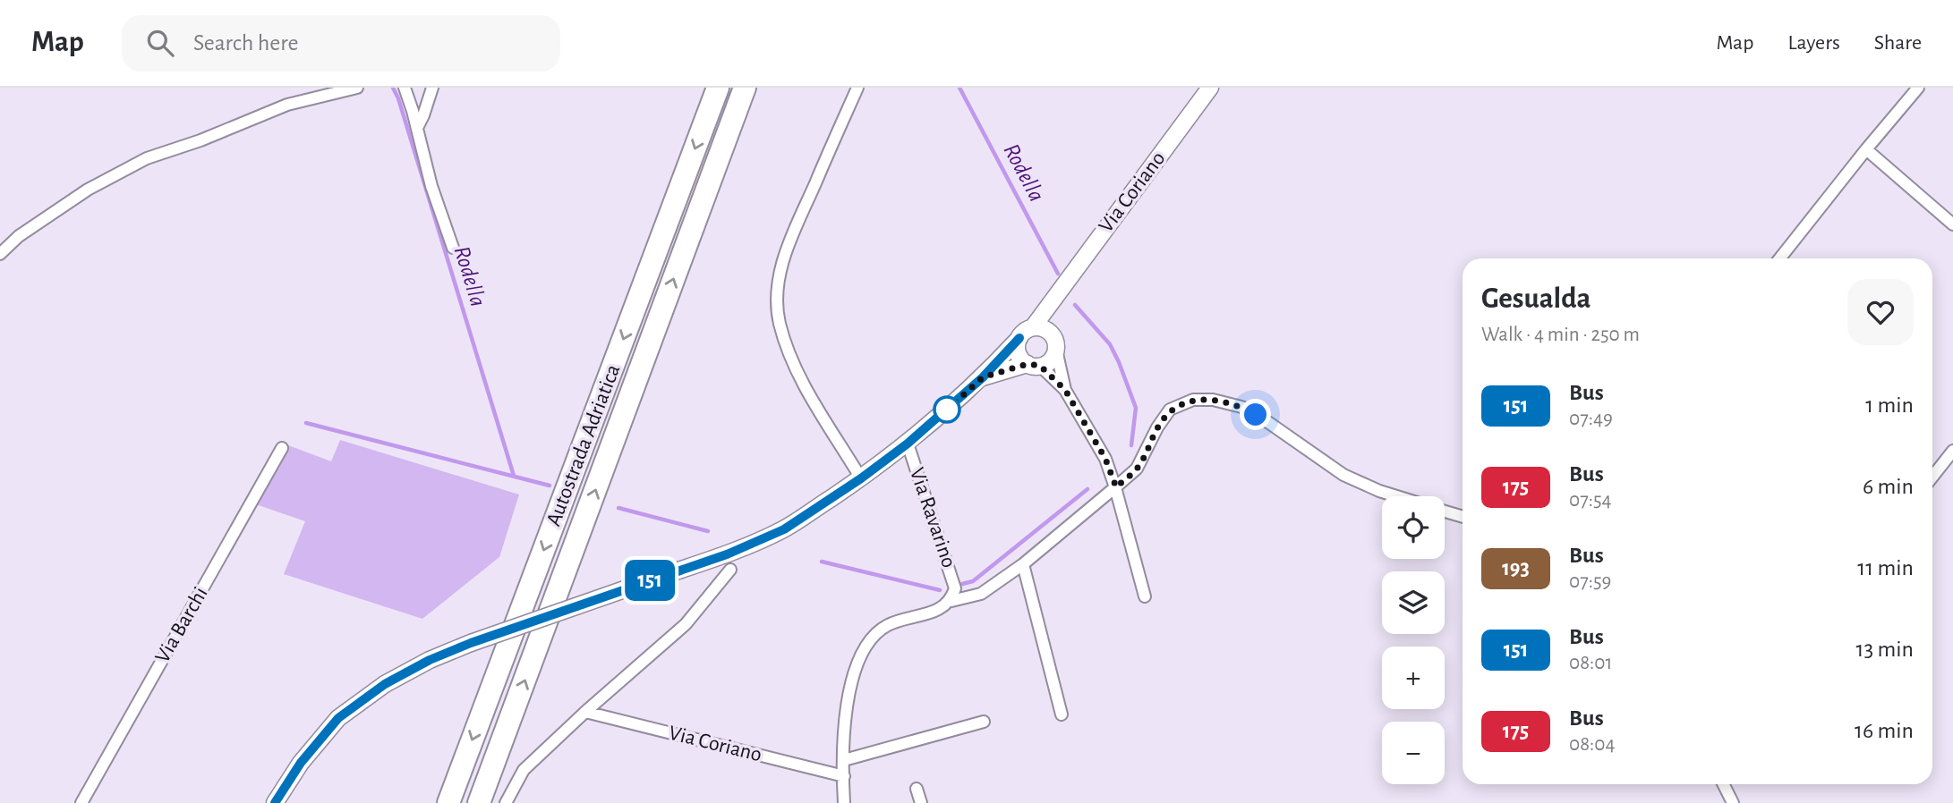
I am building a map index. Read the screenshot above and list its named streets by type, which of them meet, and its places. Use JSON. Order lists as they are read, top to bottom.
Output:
{
  "streets": {
    "highway": ["Autostrada Adriatica"],
    "main road": ["Via Coriano"],
    "street": ["Via Ravarino", "Via Barchi"]
  },
  "crossings": [
    ["Via Coriano", "Via Ravarino"]
  ],
  "water": ["Rodella"],
  "lines": ["bus line 151"],
  "page": {
    "header": "Map",
    "search": "Search here",
    "nav": ["Map", "Layers", "Share"],
    "on_map": "151",
    "heading": ["Gesualda", "Walk · 4 min · 250 m"],
    "list": [
      {
        "mark": "151",
        "name": "Bus",
        "note": "07:49",
        "value": "1 min"
      },
      {
        "mark": "175",
        "name": "Bus",
        "note": "07:54",
        "value": "6 min"
      },
      {
        "mark": "193",
        "name": "Bus",
        "note": "07:59",
        "value": "11 min"
      },
      {
        "mark": "151",
        "name": "Bus",
        "note": "08:01",
        "value": "13 min"
      },
      {
        "mark": "175",
        "name": "Bus",
        "note": "08:04",
        "value": "16 min"
      }
    ],
    "map_buttons": ["+", "−"]
  }
}
